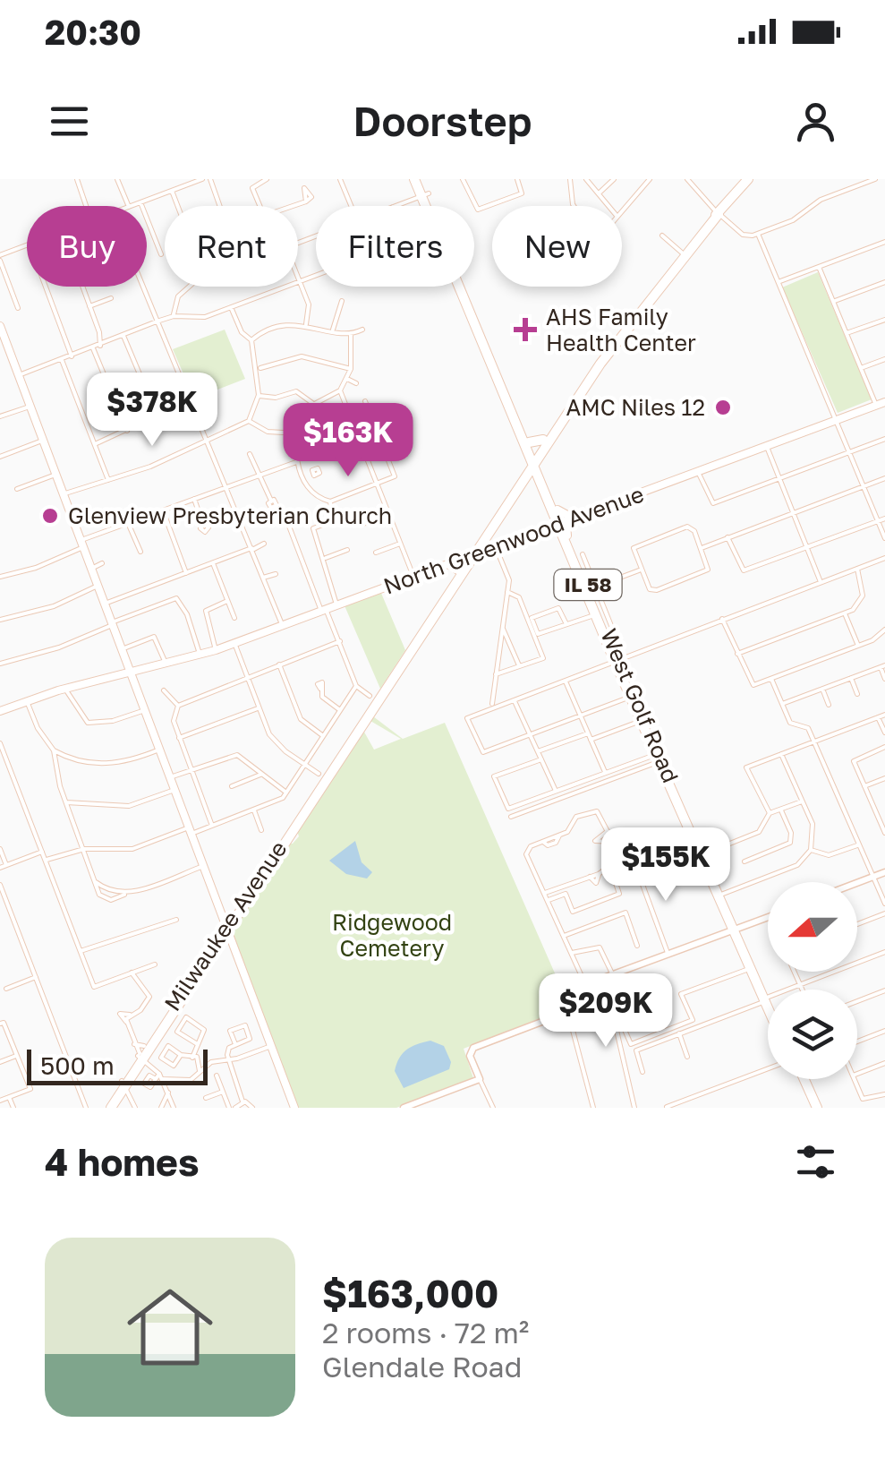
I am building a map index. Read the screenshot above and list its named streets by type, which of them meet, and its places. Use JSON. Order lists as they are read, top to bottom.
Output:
{
  "streets": {
    "main road": [
      "North Greenwood Avenue",
      "IL 58",
      "West Golf Road",
      "Milwaukee Avenue"
    ]
  },
  "crossings": [
    ["North Greenwood Avenue", "West Golf Road"]
  ],
  "parks": ["Ridgewood Cemetery"],
  "places": {
    "health": ["AHS Family Health Center"],
    "other": ["AMC Niles 12", "Glenview Presbyterian Church"]
  },
  "scale_bar": "500 m",
  "north": "left",
  "page": {
    "status": "20:30",
    "header": "Doorstep",
    "chip": [
      "Buy",
      "Rent",
      "Filters",
      "New"
    ],
    "price": [
      "$378K",
      "$163K",
      "$155K",
      "$209K"
    ],
    "scale": "500 m",
    "heading": "4 homes",
    "list": [
      {
        "name": "$163,000",
        "note": "2 rooms · 72 m² · Glendale Road"
      }
    ]
  }
}
